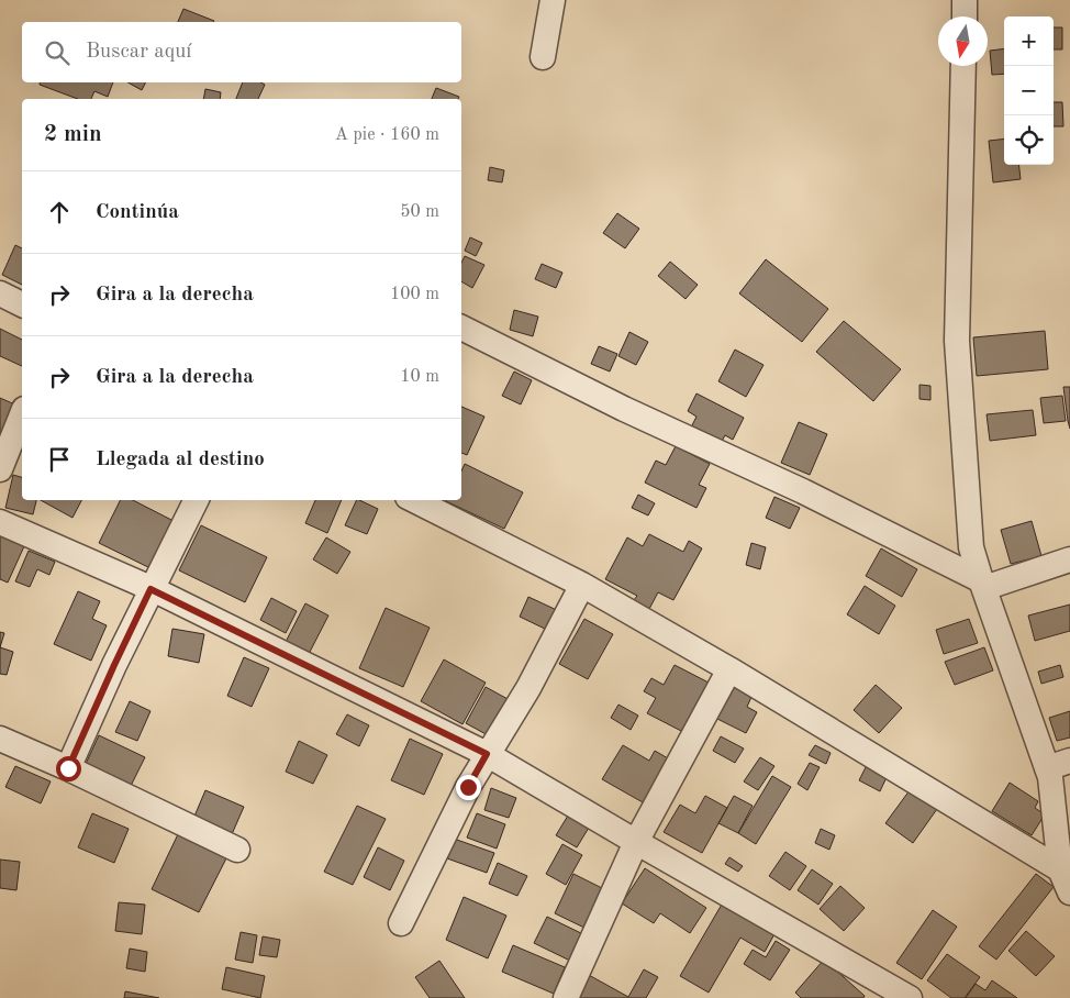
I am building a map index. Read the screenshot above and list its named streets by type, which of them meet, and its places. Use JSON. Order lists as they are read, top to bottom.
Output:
{
  "north": "bottom",
  "page": {
    "map_buttons": ["+", "−"],
    "search": "Buscar aquí",
    "heading": ["2 min", "A pie · 160 m"],
    "list": [
      ["Continúa", "50 m"],
      ["Gira a la derecha", "100 m"],
      ["Gira a la derecha", "10 m"],
      "Llegada al destino"
    ]
  }
}
